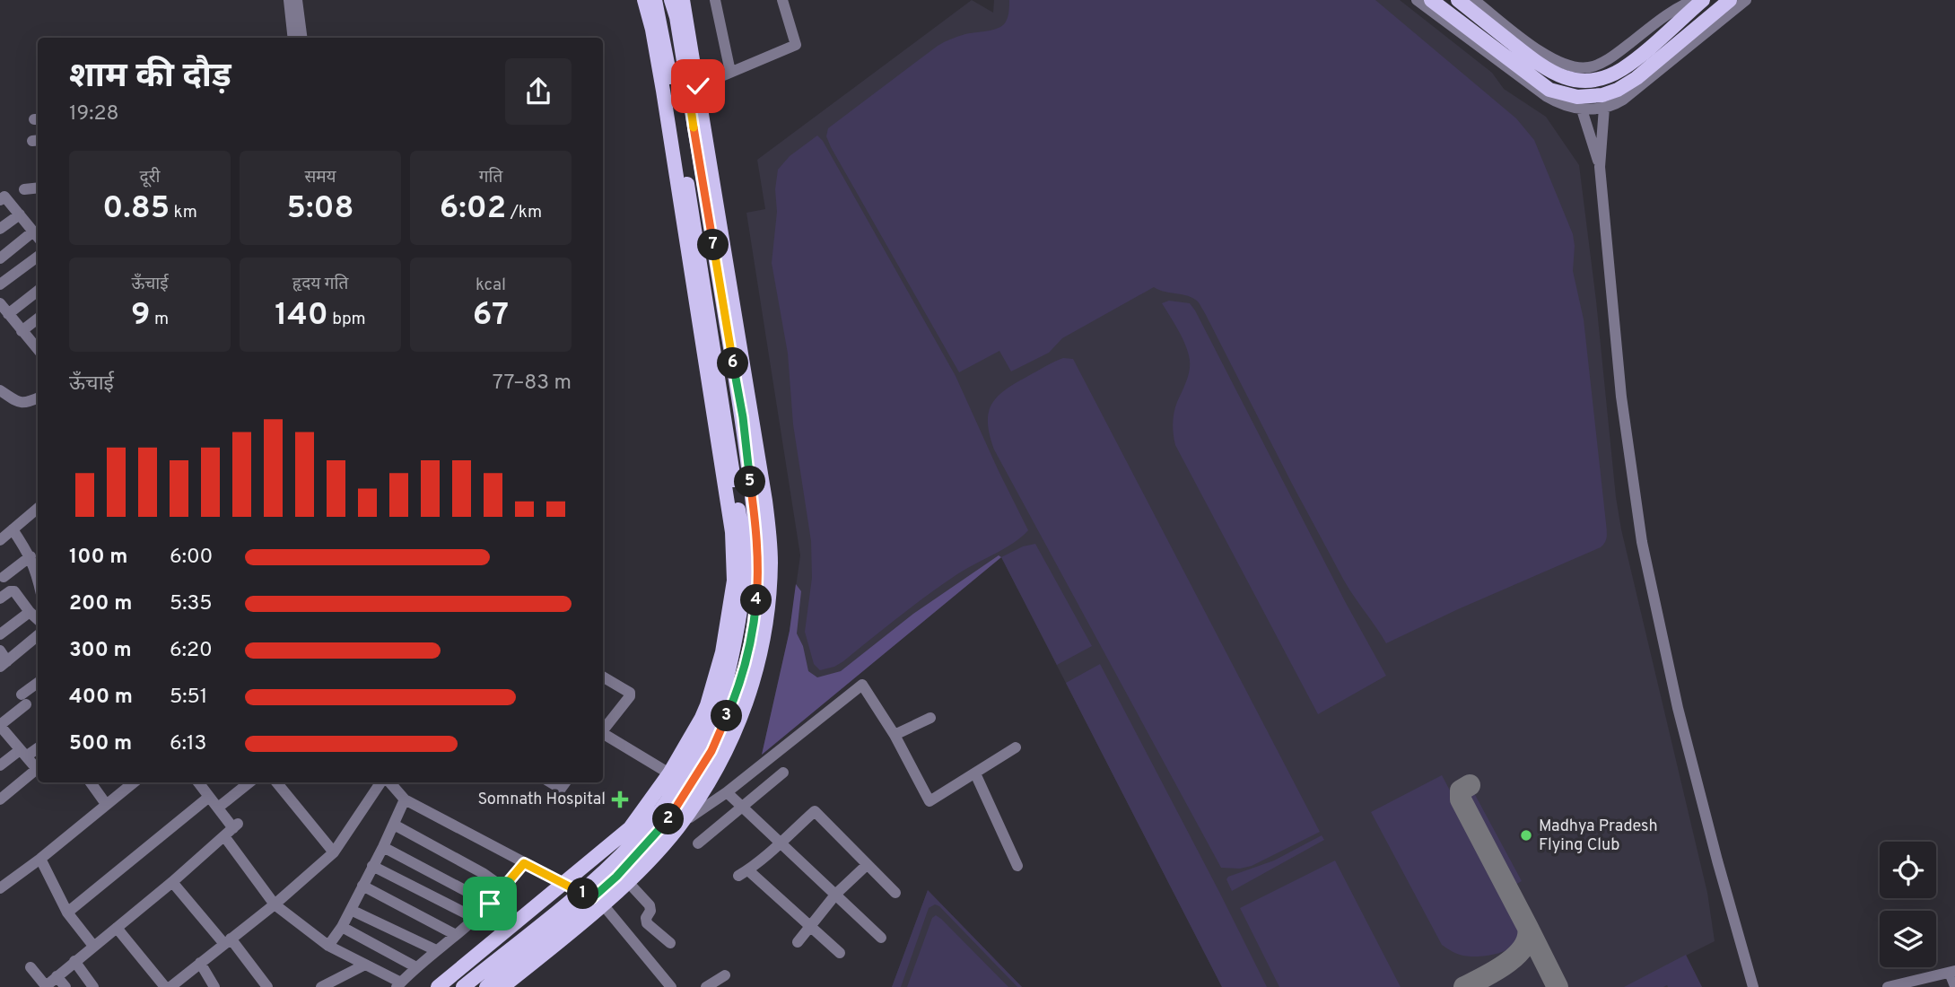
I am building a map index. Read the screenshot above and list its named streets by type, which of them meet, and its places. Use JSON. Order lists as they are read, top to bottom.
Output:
{
  "places": {
    "health": ["Somnath Hospital"],
    "other": ["Madhya Pradesh Flying Club"]
  },
  "page": {
    "heading": ["शाम की दौड़", "19:28"],
    "stats": [
      ["दूरी", "0.85 km"],
      ["समय", "5:08"],
      ["गति", "6:02 /km"],
      ["ऊँचाई", "9 m"],
      ["हृदय गति", "140 bpm"],
      ["kcal", "67"]
    ],
    "pins": [
      "7",
      "6",
      "5",
      "4",
      "3",
      "2",
      "1"
    ],
    "chart": ["ऊँचाई", "77–83 m"],
    "list": [
      {
        "name": "100 m",
        "note": "6:00"
      },
      {
        "name": "200 m",
        "note": "5:35"
      },
      {
        "name": "300 m",
        "note": "6:20"
      },
      {
        "name": "400 m",
        "note": "5:51"
      },
      {
        "name": "500 m",
        "note": "6:13"
      }
    ]
  }
}
